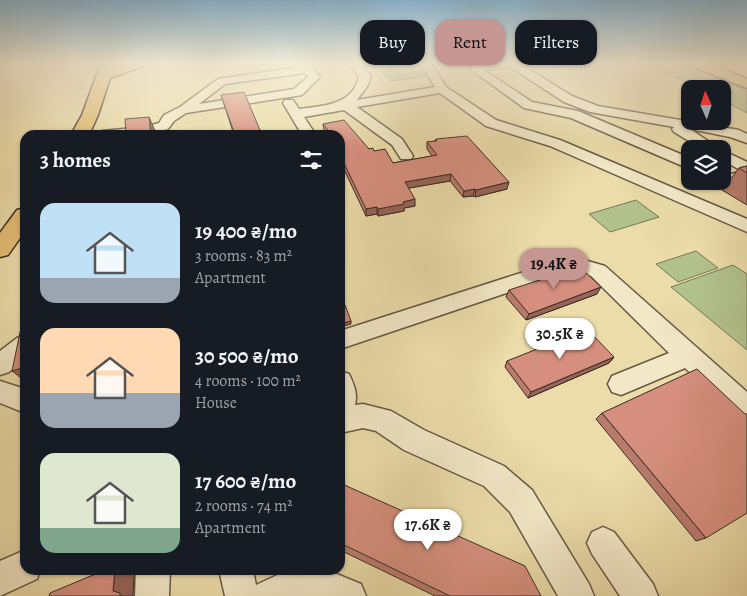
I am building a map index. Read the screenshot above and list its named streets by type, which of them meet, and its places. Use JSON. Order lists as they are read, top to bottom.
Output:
{
  "north": "top",
  "page": {
    "chip": ["Buy", "Rent", "Filters"],
    "heading": "3 homes",
    "list": [
      {
        "name": "19 400 ₴/mo",
        "note": "3 rooms · 83 m² · Apartment"
      },
      {
        "name": "30 500 ₴/mo",
        "note": "4 rooms · 100 m² · House"
      },
      {
        "name": "17 600 ₴/mo",
        "note": "2 rooms · 74 m² · Apartment"
      }
    ],
    "price": ["19.4K ₴", "30.5K ₴", "17.6K ₴"]
  }
}
